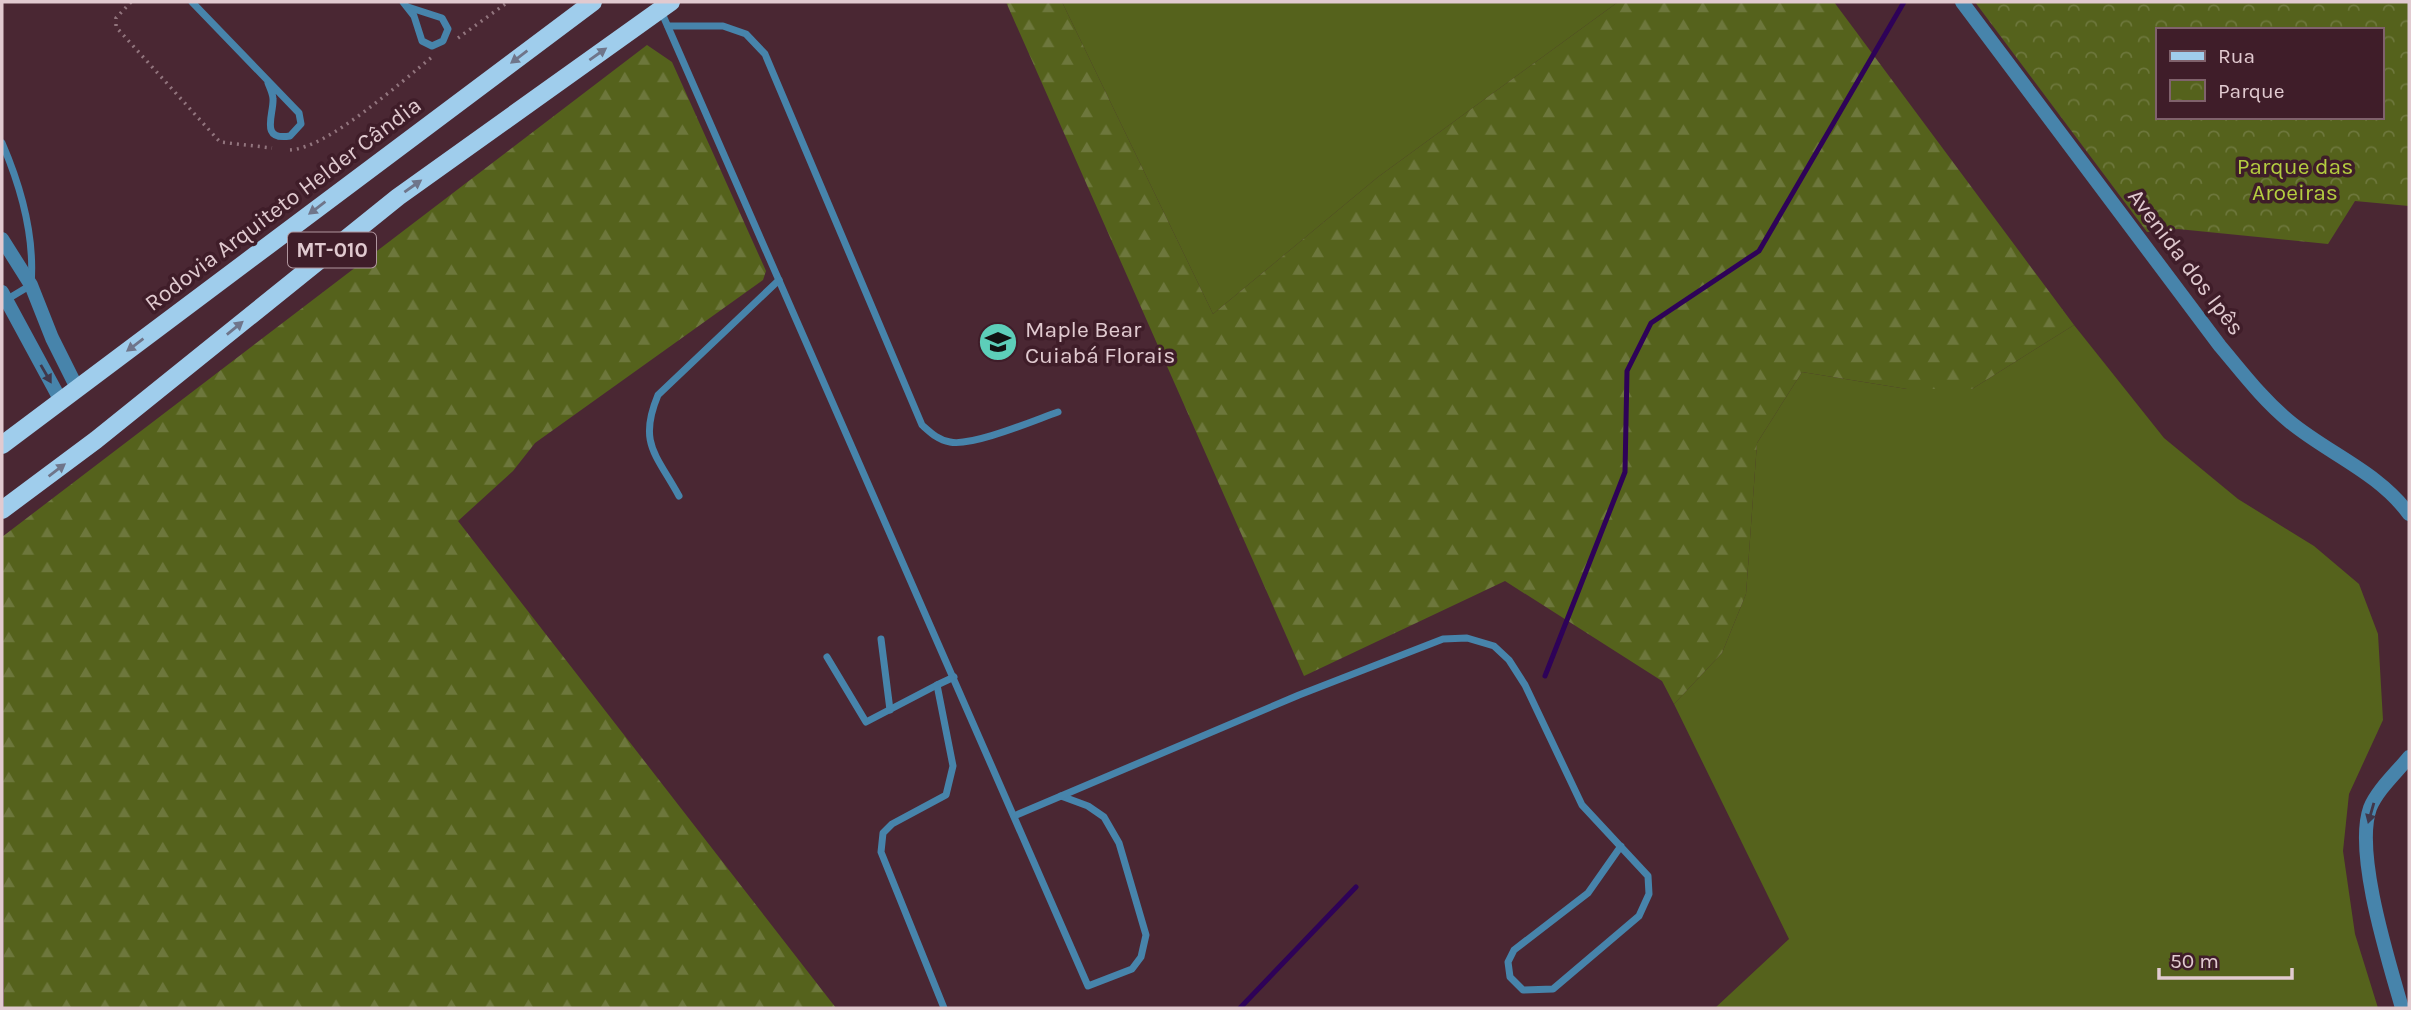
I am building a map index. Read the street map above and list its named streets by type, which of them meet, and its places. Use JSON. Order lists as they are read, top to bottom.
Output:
{
  "streets": {
    "main road": ["Rodovia Arquiteto Helder Cândia", "MT-010"],
    "street": ["Avenida dos Ipês"]
  },
  "parks": ["Parque das Aroeiras"],
  "places": {
    "school or university": ["Maple Bear Cuiabá Florais"]
  },
  "legend": ["Rua", "Parque"],
  "scale_bar": "50 m"
}
